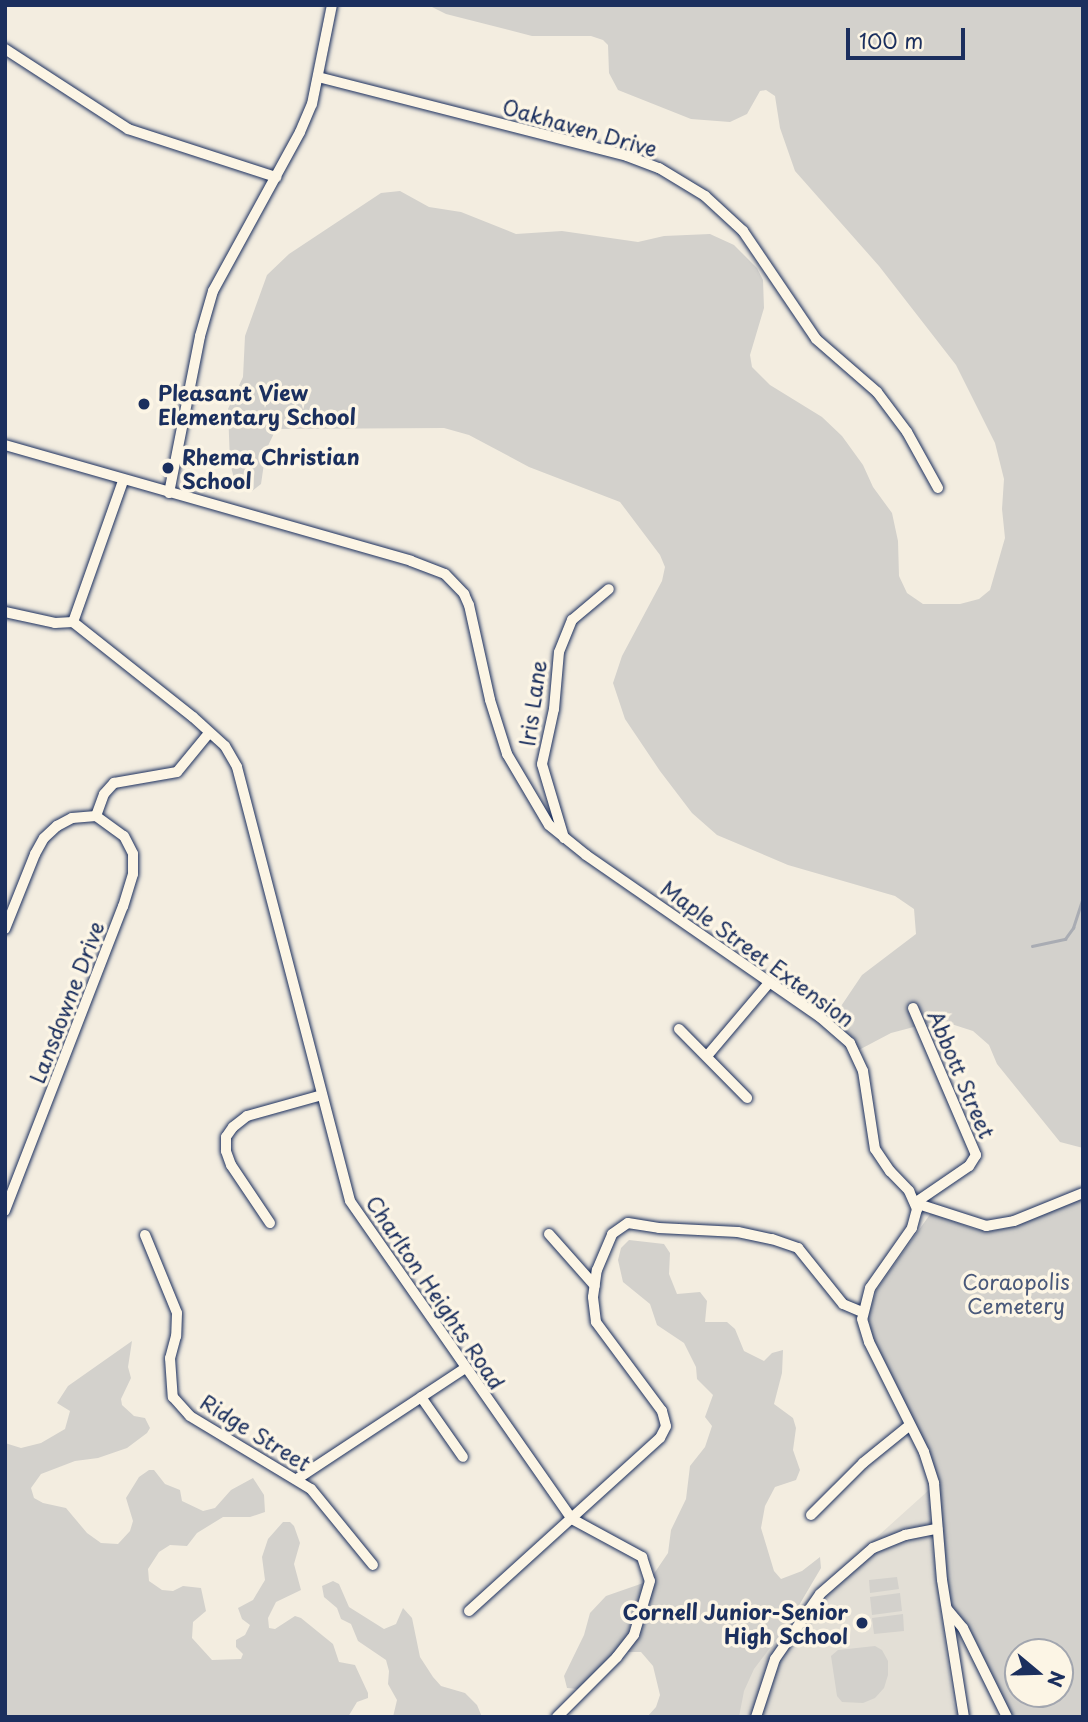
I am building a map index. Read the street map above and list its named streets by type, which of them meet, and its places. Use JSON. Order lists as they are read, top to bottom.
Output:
{
  "streets": {
    "street": [
      "Oakhaven Drive",
      "Iris Lane",
      "Maple Street Extension",
      "Lansdowne Drive",
      "Abbott Street",
      "Charlton Heights Road",
      "Ridge Street"
    ]
  },
  "crossings": [
    ["Iris Lane", "Maple Street Extension"],
    ["Maple Street Extension", "Abbott Street"]
  ],
  "parks": ["Coraopolis Cemetery"],
  "places": ["Pleasant View Elementary School", "Rhema Christian School", "Cornell Junior-Senior High School"],
  "scale_bar": "100 m",
  "north": "right"
}
